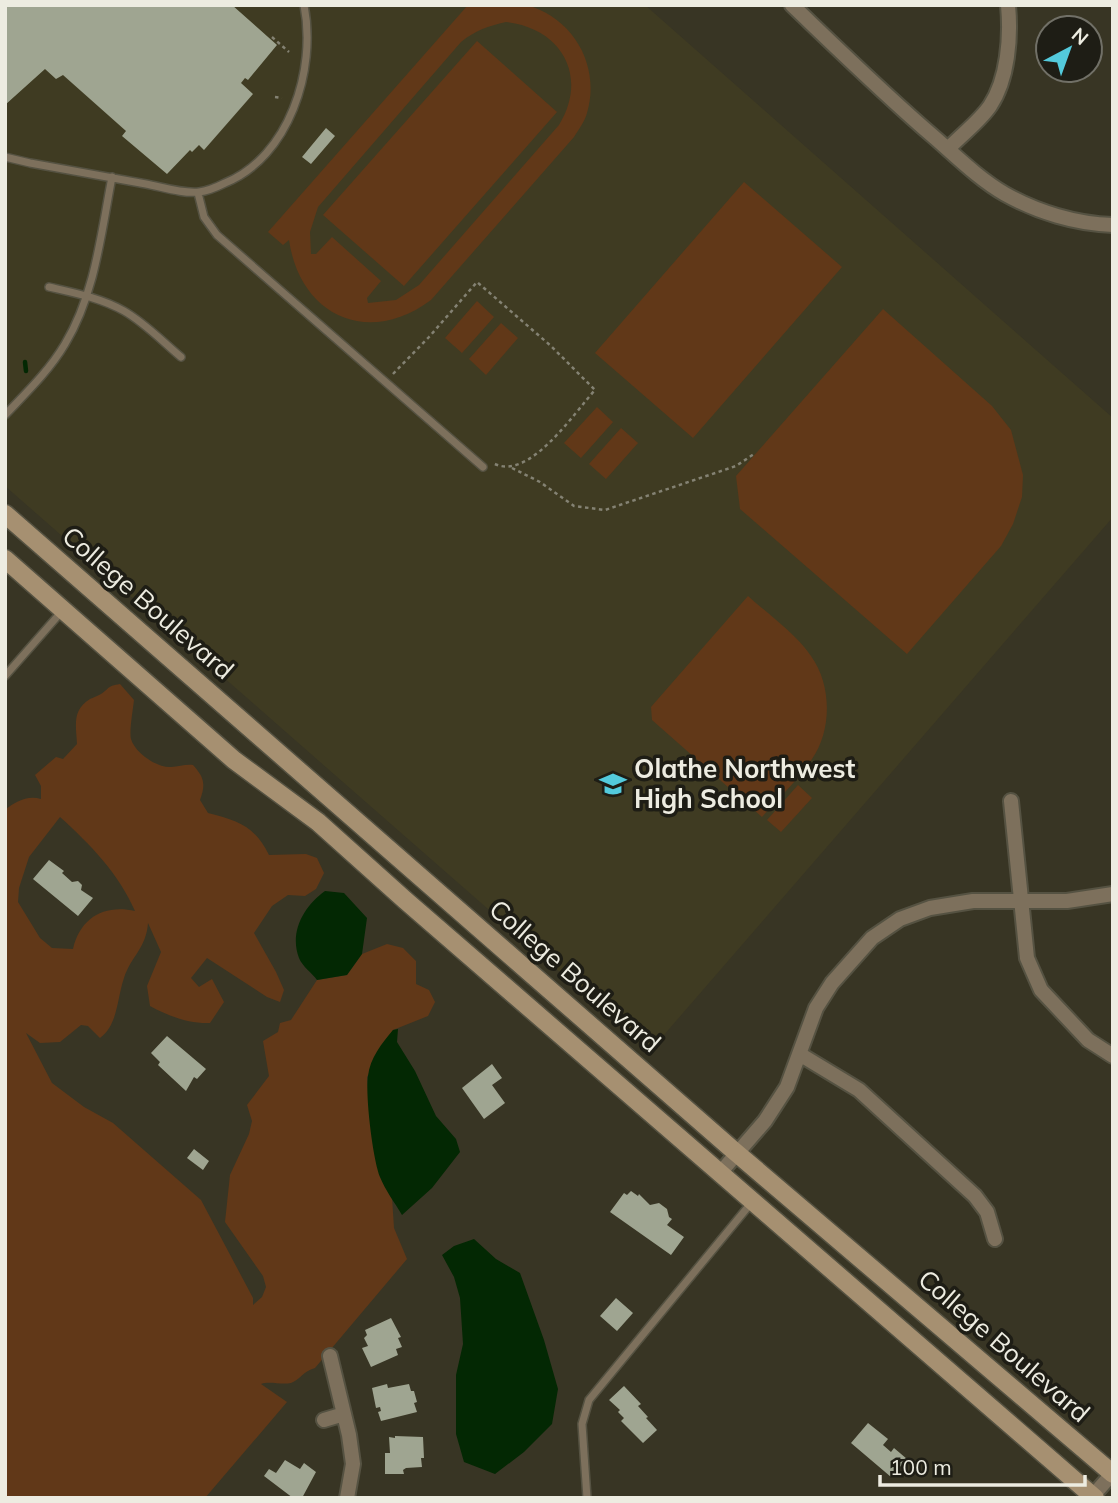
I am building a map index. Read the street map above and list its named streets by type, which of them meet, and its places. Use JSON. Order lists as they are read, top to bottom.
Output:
{
  "streets": {
    "main road": ["College Boulevard"]
  },
  "places": {
    "school or university": ["Olathe Northwest High School"]
  },
  "scale_bar": "100 m",
  "north": "top right"
}
